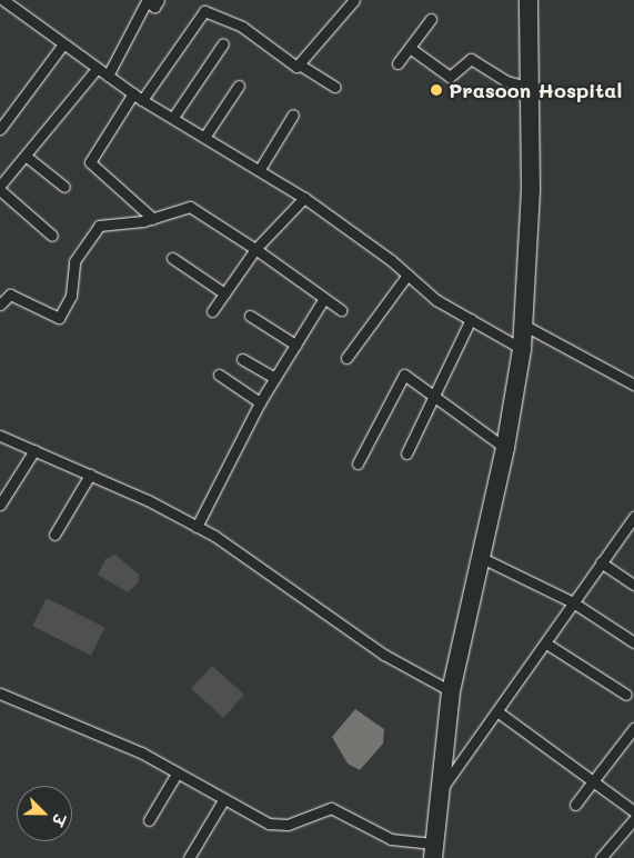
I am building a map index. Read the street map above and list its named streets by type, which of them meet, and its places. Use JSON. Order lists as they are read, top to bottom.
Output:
{
  "places": ["Prasoon Hospital"],
  "north": "bottom right"
}
